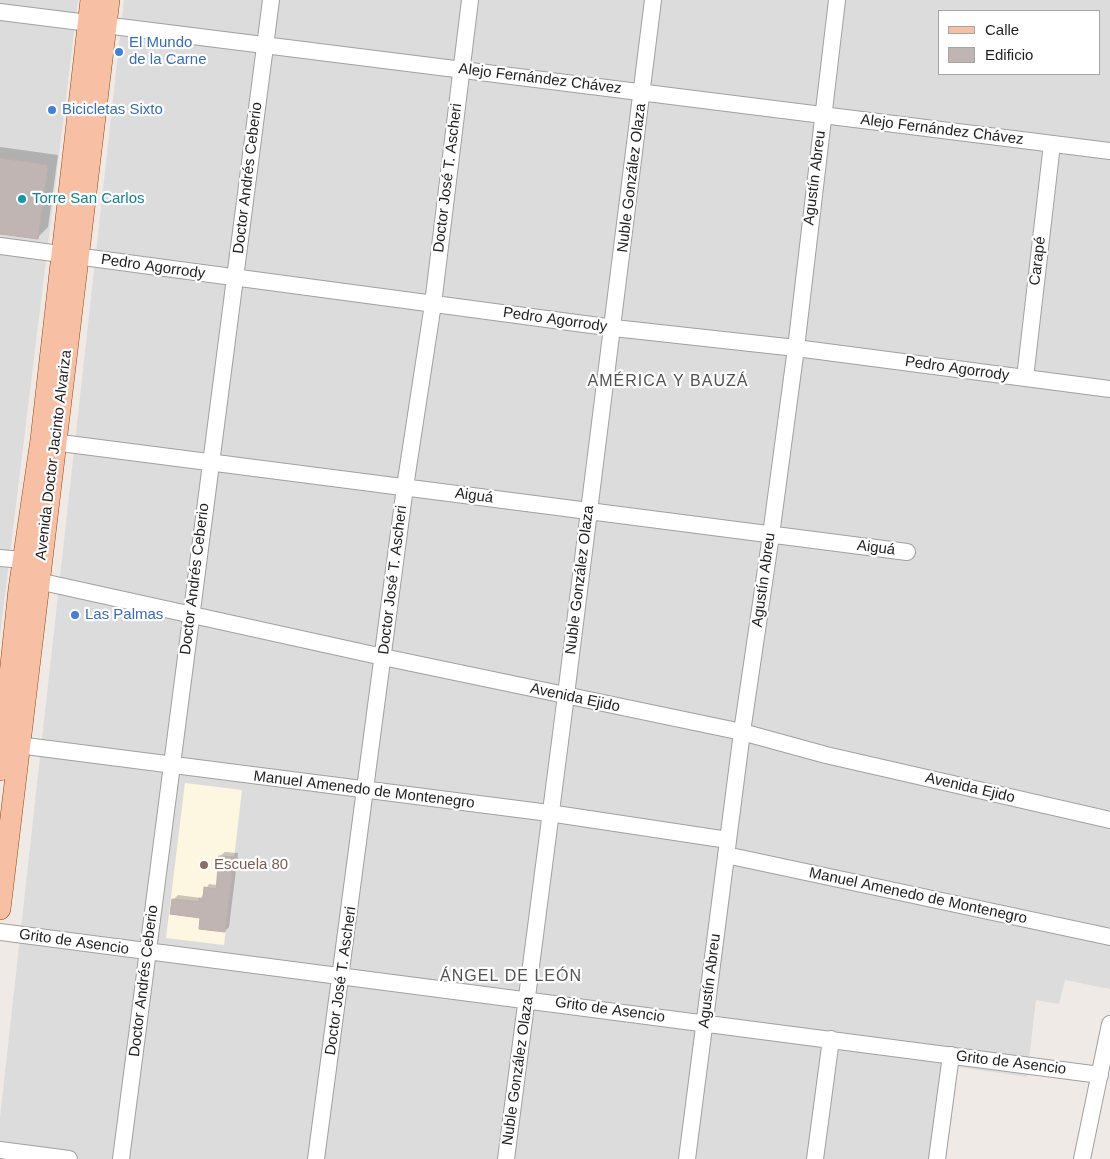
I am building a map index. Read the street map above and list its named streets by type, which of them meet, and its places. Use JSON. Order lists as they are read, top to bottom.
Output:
{
  "streets": {
    "main road": ["Avenida Doctor Jacinto Alvariza"],
    "street": [
      "Alejo Fernández Chávez",
      "Doctor Andrés Ceberio",
      "Doctor José T. Ascheri",
      "Nuble González Olaza",
      "Agustín Abreu",
      "Carapé",
      "Pedro Agorrody",
      "Aiguá",
      "Avenida Ejido",
      "Manuel Amenedo de Montenegro",
      "Grito de Asencio"
    ]
  },
  "crossings": [
    ["Alejo Fernández Chávez", "Doctor Andrés Ceberio"],
    ["Alejo Fernández Chávez", "Doctor José T. Ascheri"],
    ["Alejo Fernández Chávez", "Nuble González Olaza"],
    ["Alejo Fernández Chávez", "Agustín Abreu"],
    ["Alejo Fernández Chávez", "Carapé"],
    ["Alejo Fernández Chávez", "Avenida Doctor Jacinto Alvariza"],
    ["Doctor Andrés Ceberio", "Pedro Agorrody"],
    ["Doctor Andrés Ceberio", "Aiguá"],
    ["Doctor Andrés Ceberio", "Avenida Ejido"],
    ["Doctor Andrés Ceberio", "Manuel Amenedo de Montenegro"],
    ["Doctor Andrés Ceberio", "Grito de Asencio"],
    ["Doctor José T. Ascheri", "Pedro Agorrody"],
    ["Doctor José T. Ascheri", "Aiguá"],
    ["Doctor José T. Ascheri", "Avenida Ejido"],
    ["Doctor José T. Ascheri", "Manuel Amenedo de Montenegro"],
    ["Doctor José T. Ascheri", "Grito de Asencio"],
    ["Nuble González Olaza", "Pedro Agorrody"],
    ["Nuble González Olaza", "Aiguá"],
    ["Nuble González Olaza", "Avenida Ejido"],
    ["Nuble González Olaza", "Manuel Amenedo de Montenegro"],
    ["Nuble González Olaza", "Grito de Asencio"],
    ["Agustín Abreu", "Pedro Agorrody"],
    ["Agustín Abreu", "Aiguá"],
    ["Agustín Abreu", "Avenida Ejido"],
    ["Agustín Abreu", "Manuel Amenedo de Montenegro"],
    ["Agustín Abreu", "Grito de Asencio"],
    ["Carapé", "Pedro Agorrody"],
    ["Pedro Agorrody", "Avenida Doctor Jacinto Alvariza"],
    ["Avenida Doctor Jacinto Alvariza", "Aiguá"],
    ["Avenida Doctor Jacinto Alvariza", "Avenida Ejido"],
    ["Avenida Doctor Jacinto Alvariza", "Manuel Amenedo de Montenegro"]
  ],
  "districts": ["AMÉRICA Y BAUZÁ", "ÁNGEL DE LEÓN"],
  "places": [
    "El Mundo de la Carne",
    "Bicicletas Sixto",
    "Torre San Carlos",
    "Las Palmas",
    "Escuela 80"
  ],
  "legend": ["Calle", "Edificio"]
}
